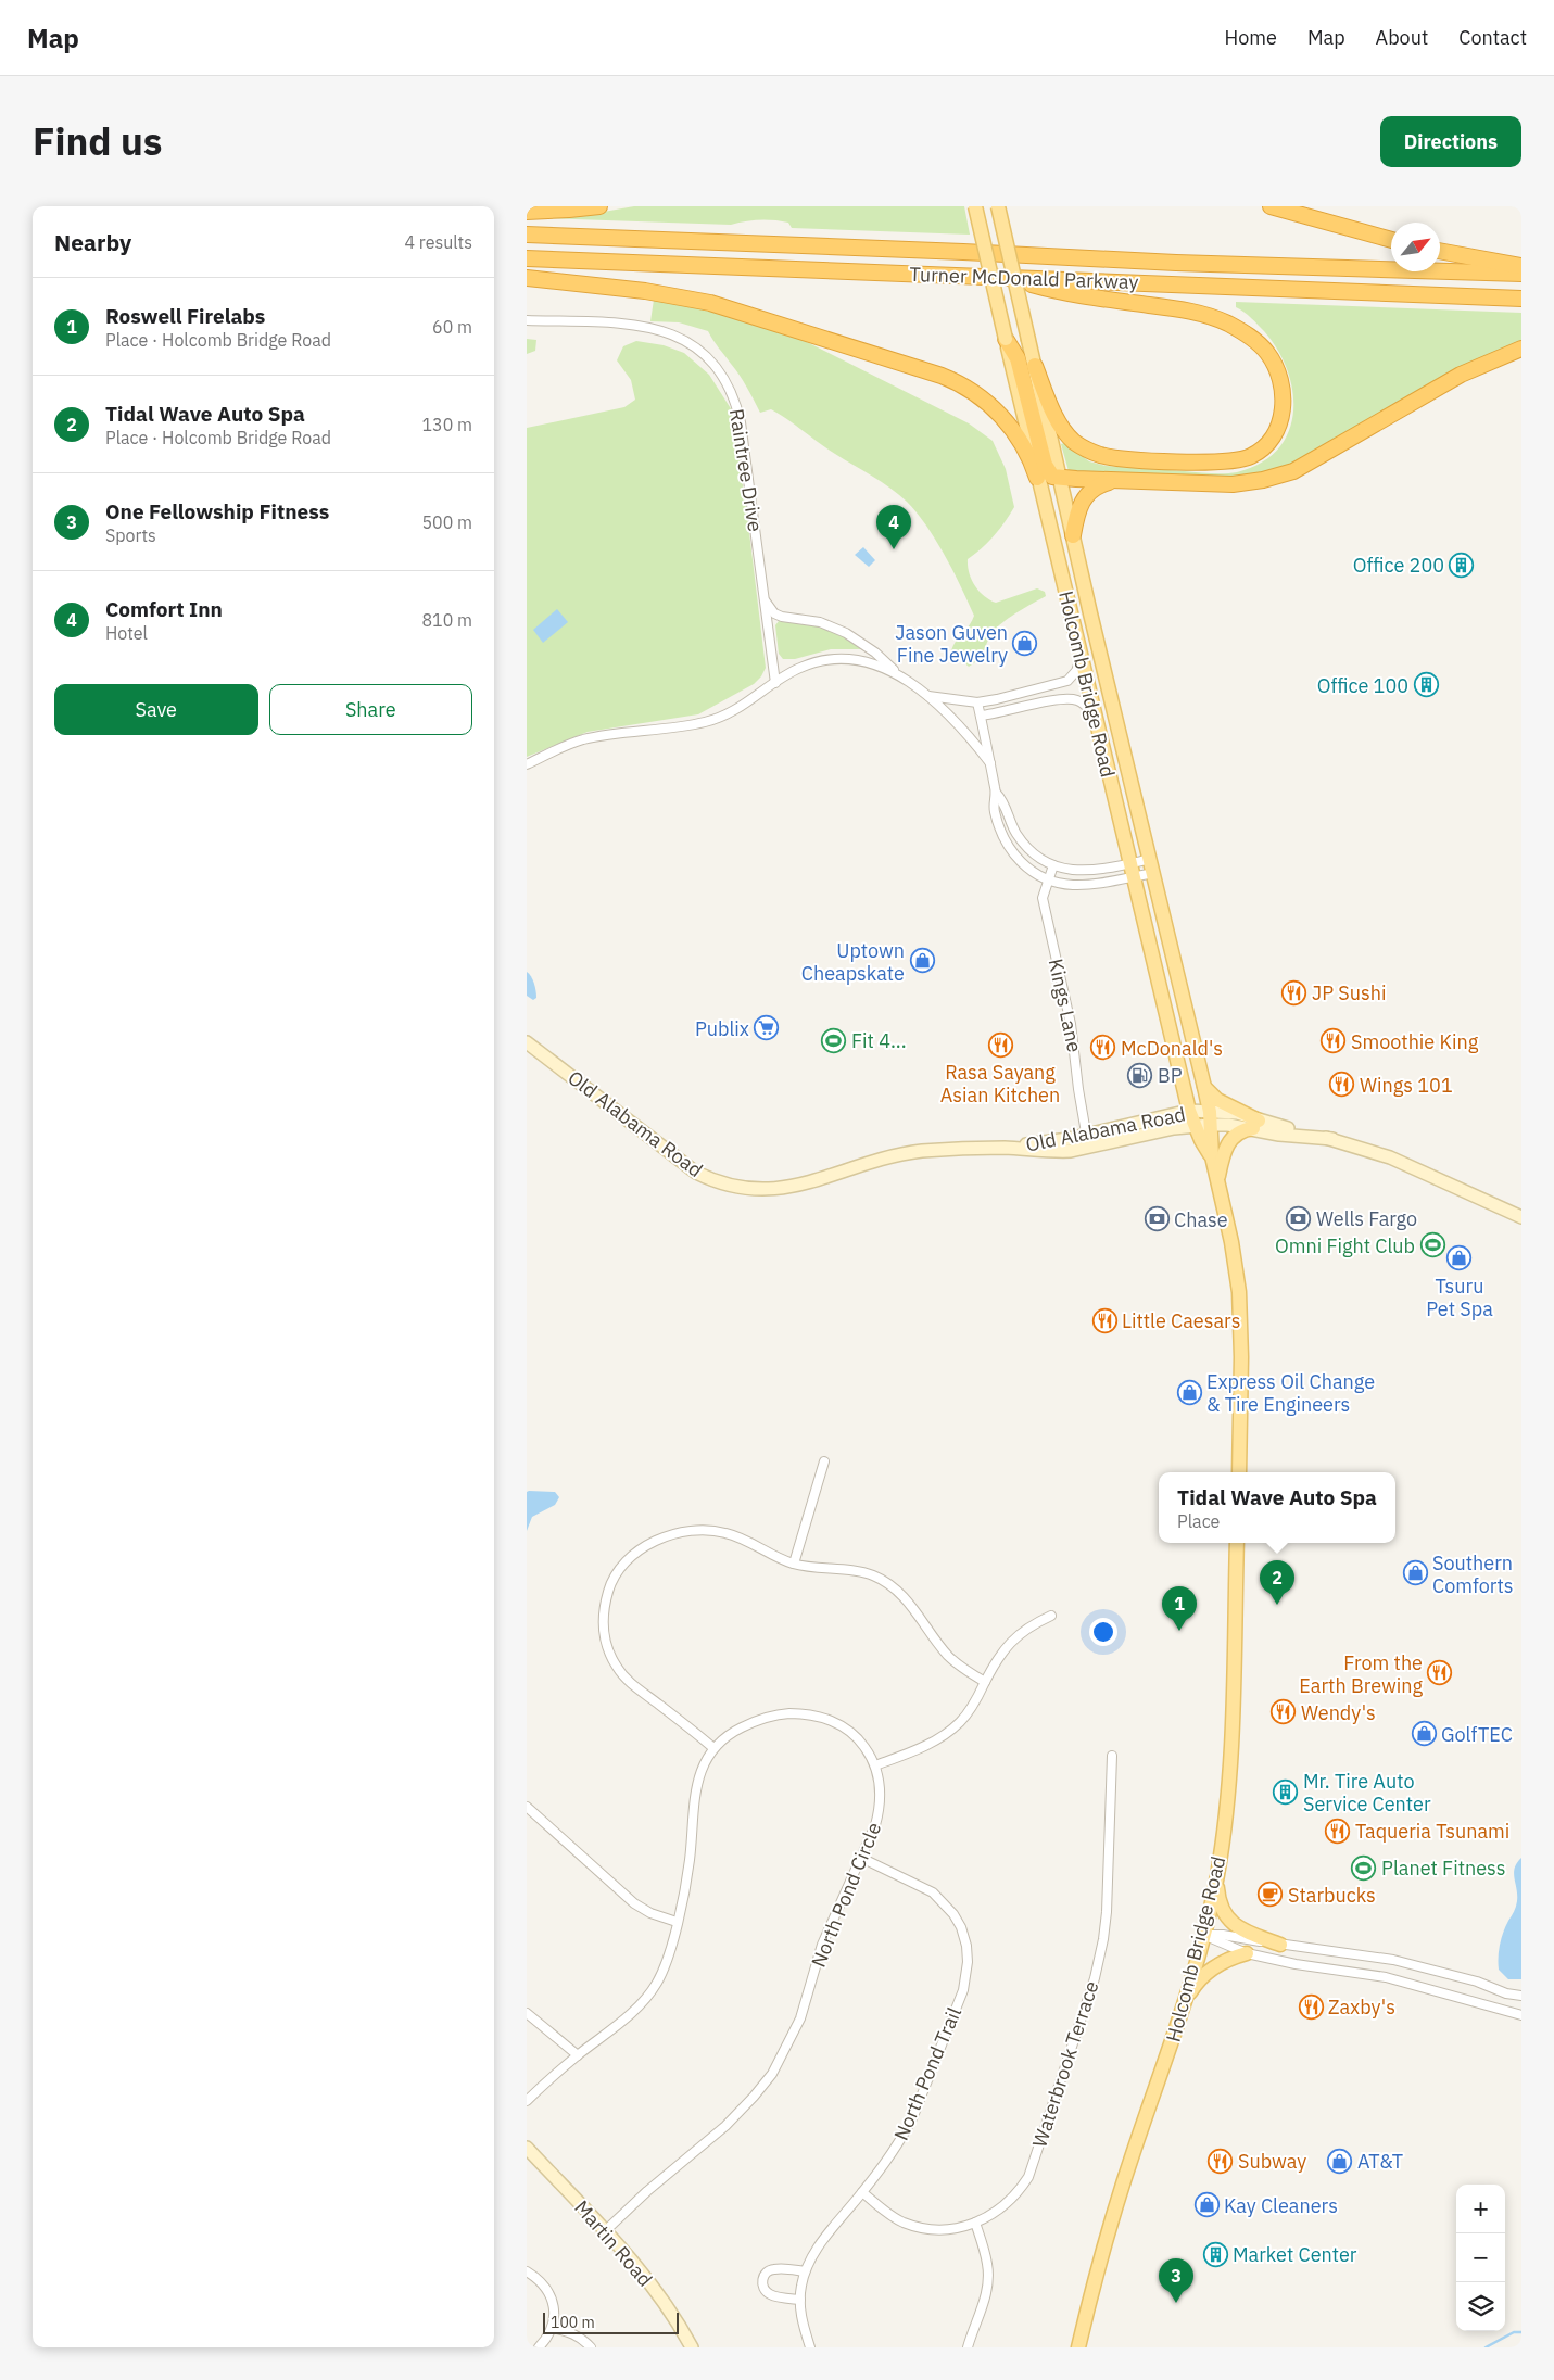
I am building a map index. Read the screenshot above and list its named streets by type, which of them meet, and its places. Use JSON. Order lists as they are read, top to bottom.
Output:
{
  "streets": {
    "highway": ["Turner McDonald Parkway"],
    "main road": ["Holcomb Bridge Road"],
    "street": [
      "Raintree Drive",
      "Kings Lane",
      "Old Alabama Road",
      "North Pond Circle",
      "Waterbrook Terrace",
      "North Pond Trail",
      "Martin Road"
    ]
  },
  "crossings": [
    ["Holcomb Bridge Road", "Old Alabama Road"],
    ["Kings Lane", "Old Alabama Road"],
    ["North Pond Circle", "North Pond Trail"],
    ["North Pond Circle", "Martin Road"],
    ["Waterbrook Terrace", "North Pond Trail"]
  ],
  "places": {
    "building": [
      "Office 200",
      "Office 100",
      "Mr. Tire Auto Service Center",
      "Market Center"
    ],
    "shop": [
      "Jason Guven Fine Jewelry",
      "Uptown Cheapskate",
      "Tsuru Pet Spa",
      "Express Oil Change & Tire Engineers",
      "Southern Comforts",
      "GolfTEC",
      "AT&T",
      "Kay Cleaners"
    ],
    "restaurant": [
      "JP Sushi",
      "Smoothie King",
      "Rasa Sayang Asian Kitchen",
      "McDonald's",
      "Wings 101",
      "Little Caesars",
      "From the Earth Brewing",
      "Wendy's",
      "Taqueria Tsunami",
      "Zaxby's",
      "Subway"
    ],
    "supermarket": ["Publix"],
    "sports": ["Fit 4...", "Omni Fight Club", "Planet Fitness"],
    "fuel station": ["BP"],
    "bank": ["Wells Fargo", "Chase"],
    "cafe": ["Starbucks"]
  },
  "scale_bar": "100 m",
  "north": "top right",
  "page": {
    "header": "Map",
    "nav": [
      "Home",
      "Map",
      "About",
      "Contact"
    ],
    "title": "Find us",
    "buttons": [
      "Directions",
      ["Save", "Share"]
    ],
    "heading": ["Nearby", "4 results"],
    "list": [
      {
        "mark": "1",
        "name": "Roswell Firelabs",
        "note": "Place · Holcomb Bridge Road",
        "value": "60 m"
      },
      {
        "mark": "2",
        "name": "Tidal Wave Auto Spa",
        "note": "Place · Holcomb Bridge Road",
        "value": "130 m"
      },
      {
        "mark": "3",
        "name": "One Fellowship Fitness",
        "note": "Sports",
        "value": "500 m"
      },
      {
        "mark": "4",
        "name": "Comfort Inn",
        "note": "Hotel",
        "value": "810 m"
      }
    ],
    "pins": [
      "4",
      "2",
      "1",
      "3"
    ],
    "popup": ["Tidal Wave Auto Spa", "Place"],
    "map_buttons": ["+", "−"],
    "scale": "100 m"
  }
}
